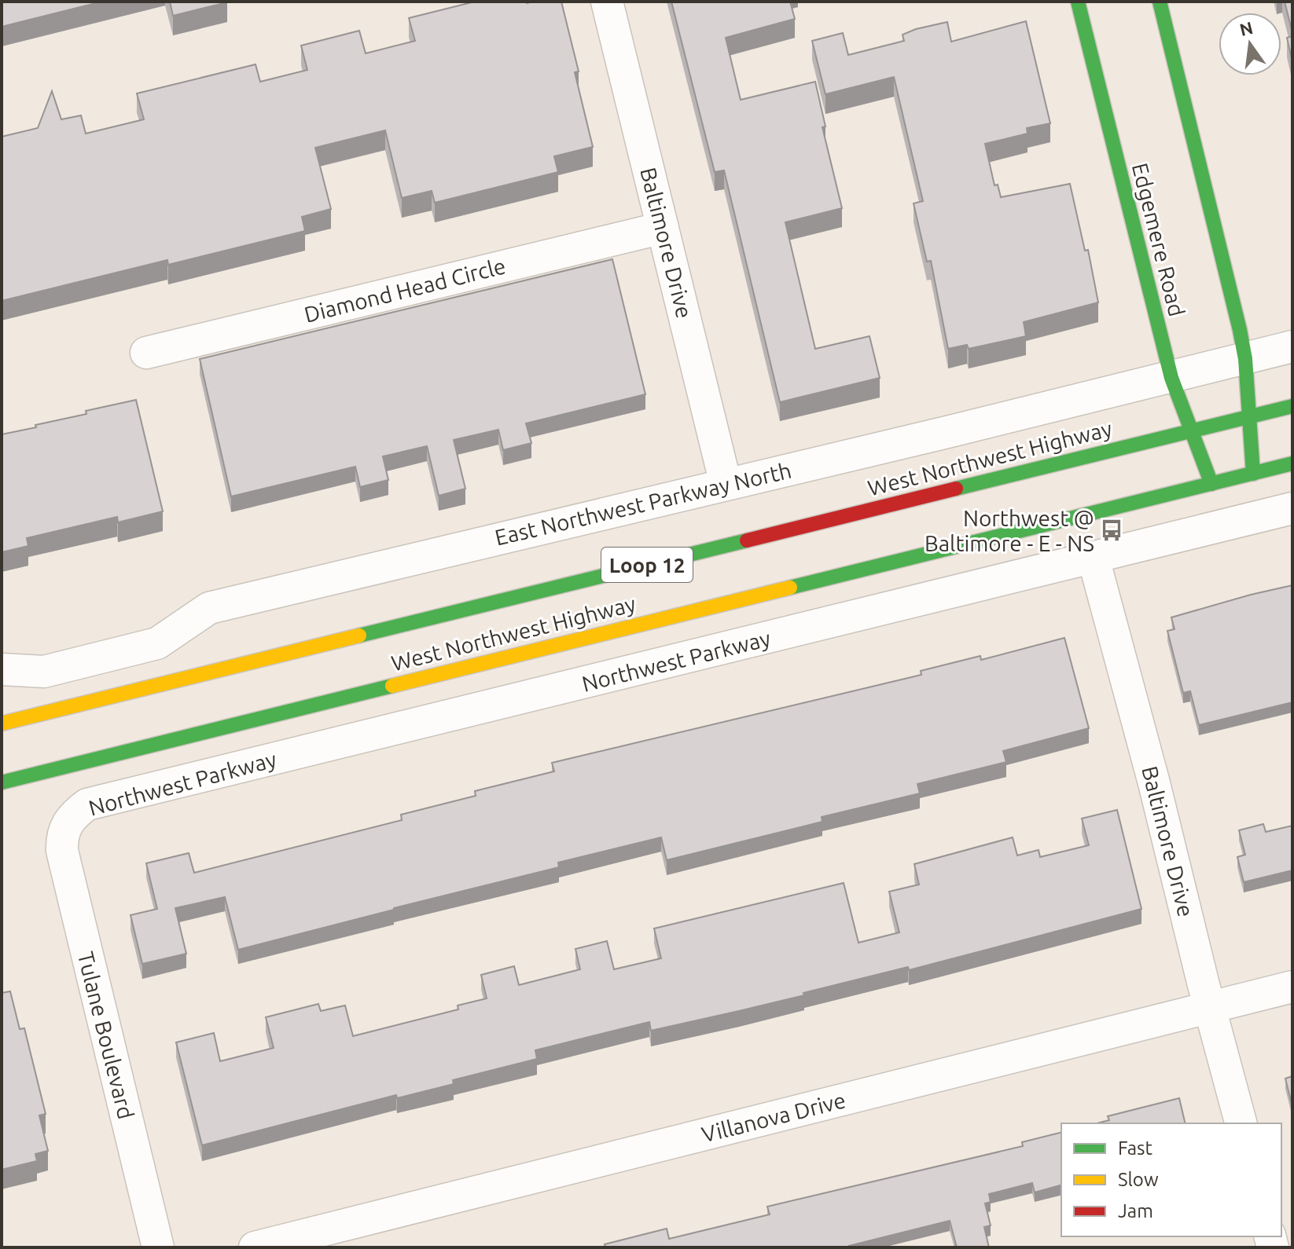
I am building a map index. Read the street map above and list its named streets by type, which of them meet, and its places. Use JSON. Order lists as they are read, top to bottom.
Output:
{
  "streets": {
    "main road": ["Edgemere Road", "West Northwest Highway", "Loop 12"],
    "street": [
      "Baltimore Drive",
      "Diamond Head Circle",
      "East Northwest Parkway North",
      "Northwest Parkway",
      "Tulane Boulevard",
      "Villanova Drive"
    ]
  },
  "crossings": [
    ["Edgemere Road", "West Northwest Highway"],
    ["Edgemere Road", "East Northwest Parkway North"],
    ["Baltimore Drive", "Diamond Head Circle"],
    ["Baltimore Drive", "East Northwest Parkway North"],
    ["Baltimore Drive", "Northwest Parkway"],
    ["Baltimore Drive", "Villanova Drive"],
    ["Northwest Parkway", "Tulane Boulevard"]
  ],
  "places": {
    "bus stop": ["Northwest @ Baltimore - E - NS"]
  },
  "legend": ["Fast", "Slow", "Jam"],
  "north": "top"
}
